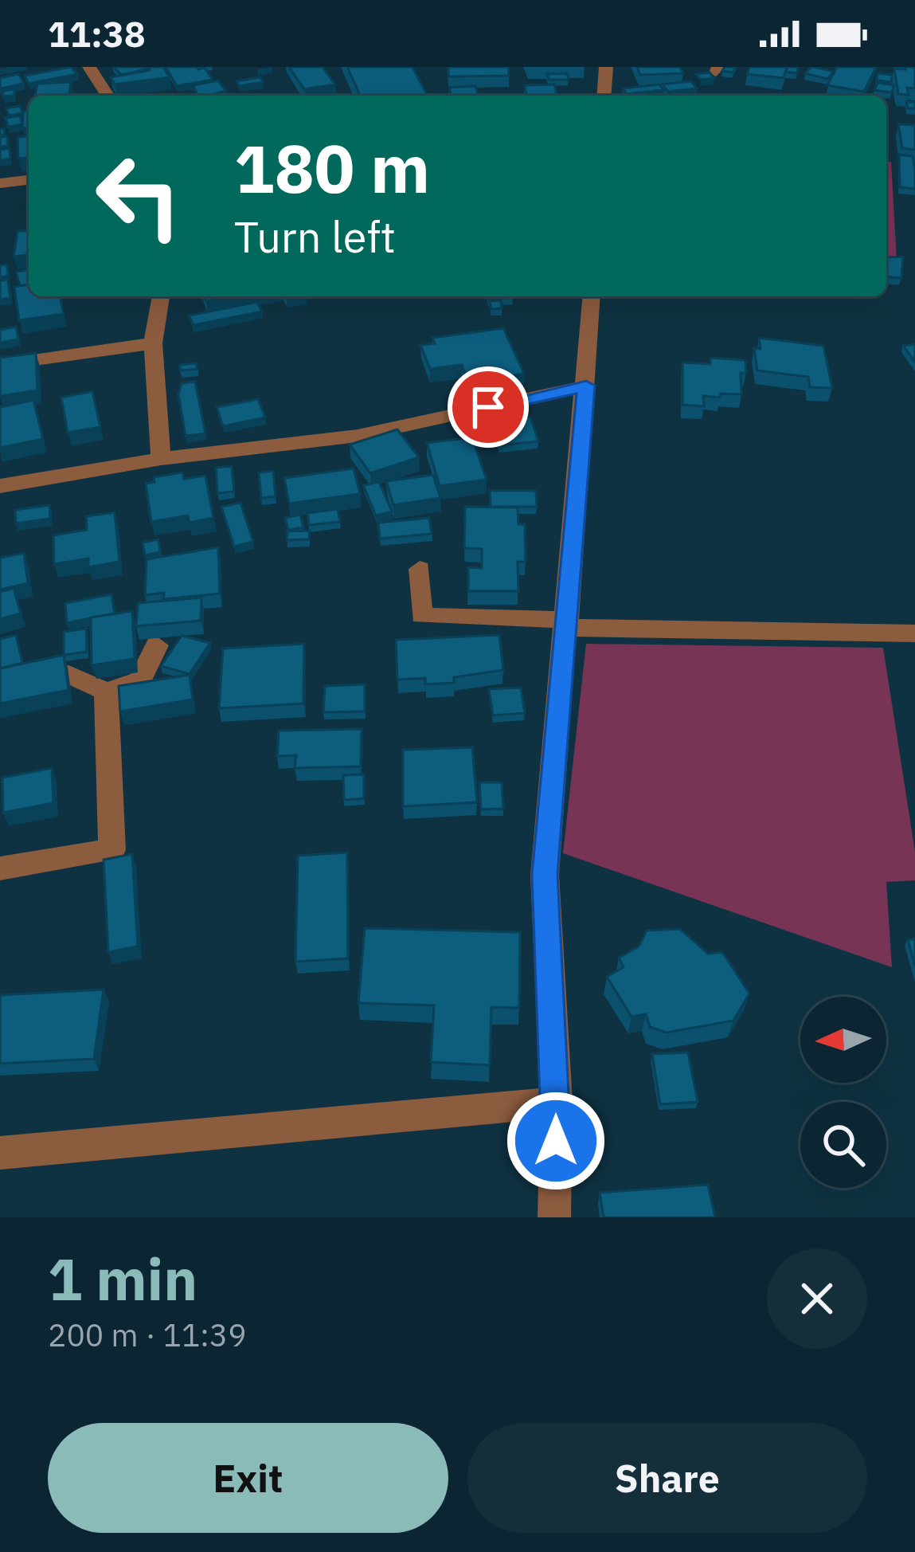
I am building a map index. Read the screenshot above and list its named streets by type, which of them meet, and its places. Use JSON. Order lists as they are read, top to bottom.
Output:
{
  "north": "left",
  "page": {
    "status": "11:38",
    "turn": ["180 m", "Turn left"],
    "heading": ["1 min", "200 m · 11:39"],
    "buttons": ["Exit", "Share"]
  }
}
